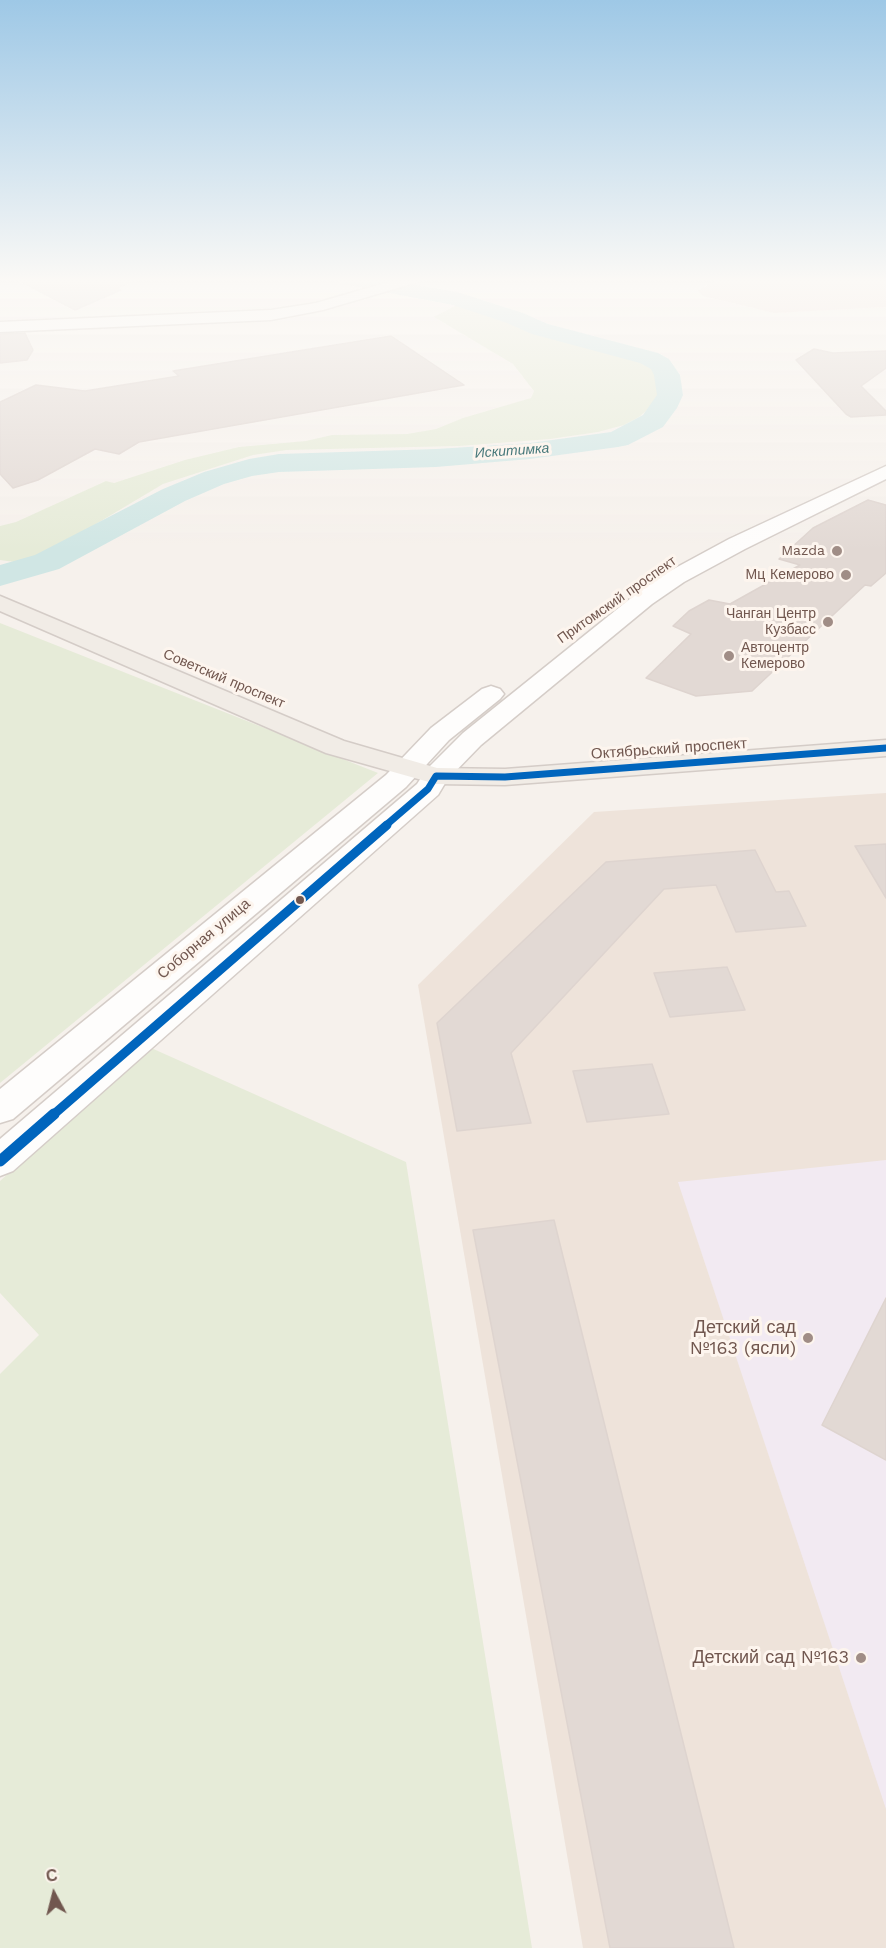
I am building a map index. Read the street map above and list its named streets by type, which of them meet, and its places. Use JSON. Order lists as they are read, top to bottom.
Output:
{
  "streets": {
    "main road": [
      "Притомский проспект",
      "Советский проспект",
      "Октябрьский проспект",
      "Соборная улица"
    ]
  },
  "crossings": [
    ["Притомский проспект", "Советский проспект"],
    ["Притомский проспект", "Октябрьский проспект"],
    ["Притомский проспект", "Соборная улица"],
    ["Советский проспект", "Октябрьский проспект"],
    ["Советский проспект", "Соборная улица"],
    ["Октябрьский проспект", "Соборная улица"]
  ],
  "water": ["Искитимка"],
  "places": [
    "Mazda",
    "Мц Кемерово",
    "Чанган Центр Кузбасс",
    "Автоцентр Кемерово",
    "Детский сад №163 (ясли)",
    "Детский сад №163"
  ],
  "north": "top"
}
